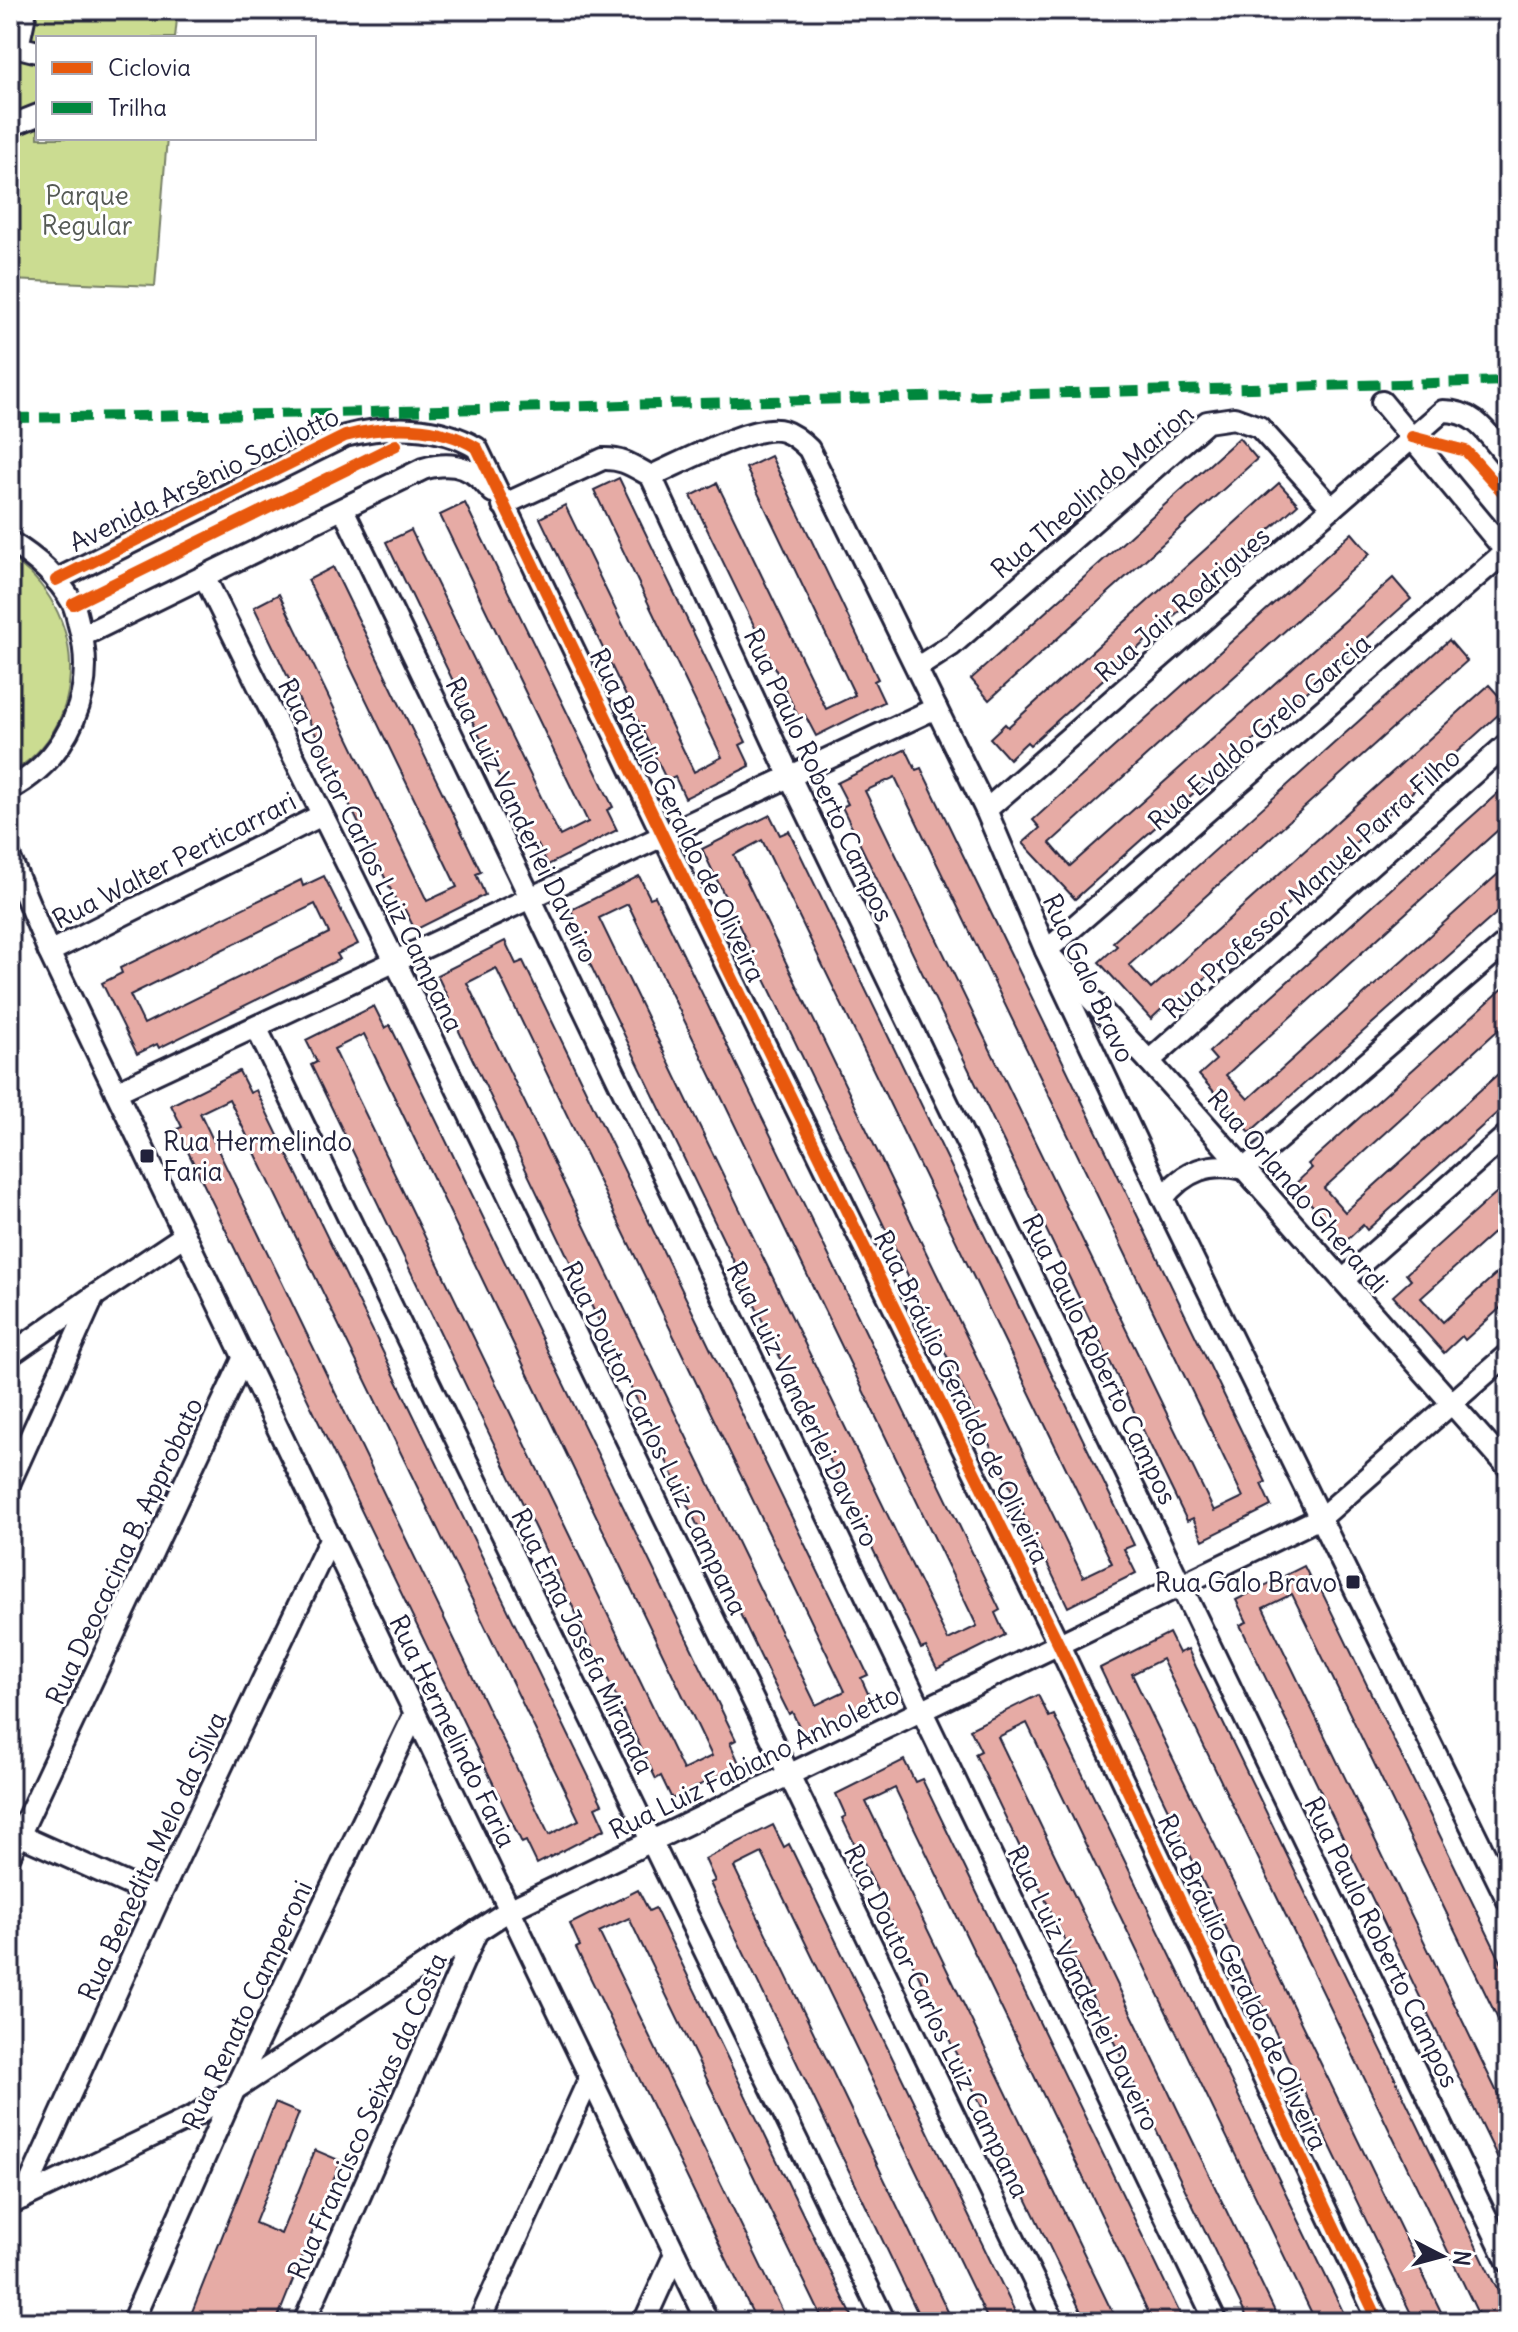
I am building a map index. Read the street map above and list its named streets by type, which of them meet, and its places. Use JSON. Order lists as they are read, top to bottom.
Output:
{
  "streets": {
    "street": [
      "Avenida Arsênio Sacilotto",
      "Rua Theolindo Marion",
      "Rua Jair Rodrigues",
      "Rua Evaldo Grelo Garcia",
      "Rua Paulo Roberto Campos",
      "Rua Bráulio Geraldo de Oliveira",
      "Rua Luiz Vanderlei Daveiro",
      "Rua Doutor Carlos Luiz Campana",
      "Rua Walter Perticarrari",
      "Rua Professor Manuel Parra Filho",
      "Rua Galo Bravo",
      "Rua Orlando Gherardi",
      "Rua Deocacina B. Approbato",
      "Rua Ema Josefa Miranda",
      "Rua Hermelindo Faria",
      "Rua Luiz Fabiano Anholetto",
      "Rua Benedita Melo da Silva",
      "Rua Renato Camperoni",
      "Rua Francisco Seixas da Costa"
    ]
  },
  "crossings": [
    ["Avenida Arsênio Sacilotto", "Rua Bráulio Geraldo de Oliveira"],
    ["Rua Theolindo Marion", "Rua Jair Rodrigues"],
    ["Rua Theolindo Marion", "Rua Galo Bravo"],
    ["Rua Jair Rodrigues", "Rua Galo Bravo"],
    ["Rua Evaldo Grelo Garcia", "Rua Galo Bravo"],
    ["Rua Evaldo Grelo Garcia", "Rua Orlando Gherardi"],
    ["Rua Paulo Roberto Campos", "Rua Galo Bravo"],
    ["Rua Paulo Roberto Campos", "Rua Luiz Fabiano Anholetto"],
    ["Rua Bráulio Geraldo de Oliveira", "Rua Luiz Fabiano Anholetto"],
    ["Rua Luiz Vanderlei Daveiro", "Rua Luiz Fabiano Anholetto"],
    ["Rua Doutor Carlos Luiz Campana", "Rua Walter Perticarrari"],
    ["Rua Doutor Carlos Luiz Campana", "Rua Luiz Fabiano Anholetto"],
    ["Rua Walter Perticarrari", "Rua Hermelindo Faria"],
    ["Rua Professor Manuel Parra Filho", "Rua Orlando Gherardi"],
    ["Rua Galo Bravo", "Rua Orlando Gherardi"],
    ["Rua Galo Bravo", "Rua Luiz Fabiano Anholetto"],
    ["Rua Orlando Gherardi", "Rua Luiz Fabiano Anholetto"],
    ["Rua Deocacina B. Approbato", "Rua Hermelindo Faria"],
    ["Rua Ema Josefa Miranda", "Rua Luiz Fabiano Anholetto"],
    ["Rua Hermelindo Faria", "Rua Luiz Fabiano Anholetto"],
    ["Rua Hermelindo Faria", "Rua Benedita Melo da Silva"],
    ["Rua Hermelindo Faria", "Rua Renato Camperoni"],
    ["Rua Luiz Fabiano Anholetto", "Rua Benedita Melo da Silva"],
    ["Rua Luiz Fabiano Anholetto", "Rua Renato Camperoni"],
    ["Rua Luiz Fabiano Anholetto", "Rua Francisco Seixas da Costa"]
  ],
  "parks": ["Parque Regular"],
  "places": {
    "transit": ["Rua Hermelindo Faria", "Rua Galo Bravo"]
  },
  "legend": ["Ciclovia", "Trilha"],
  "north": "right"
}
